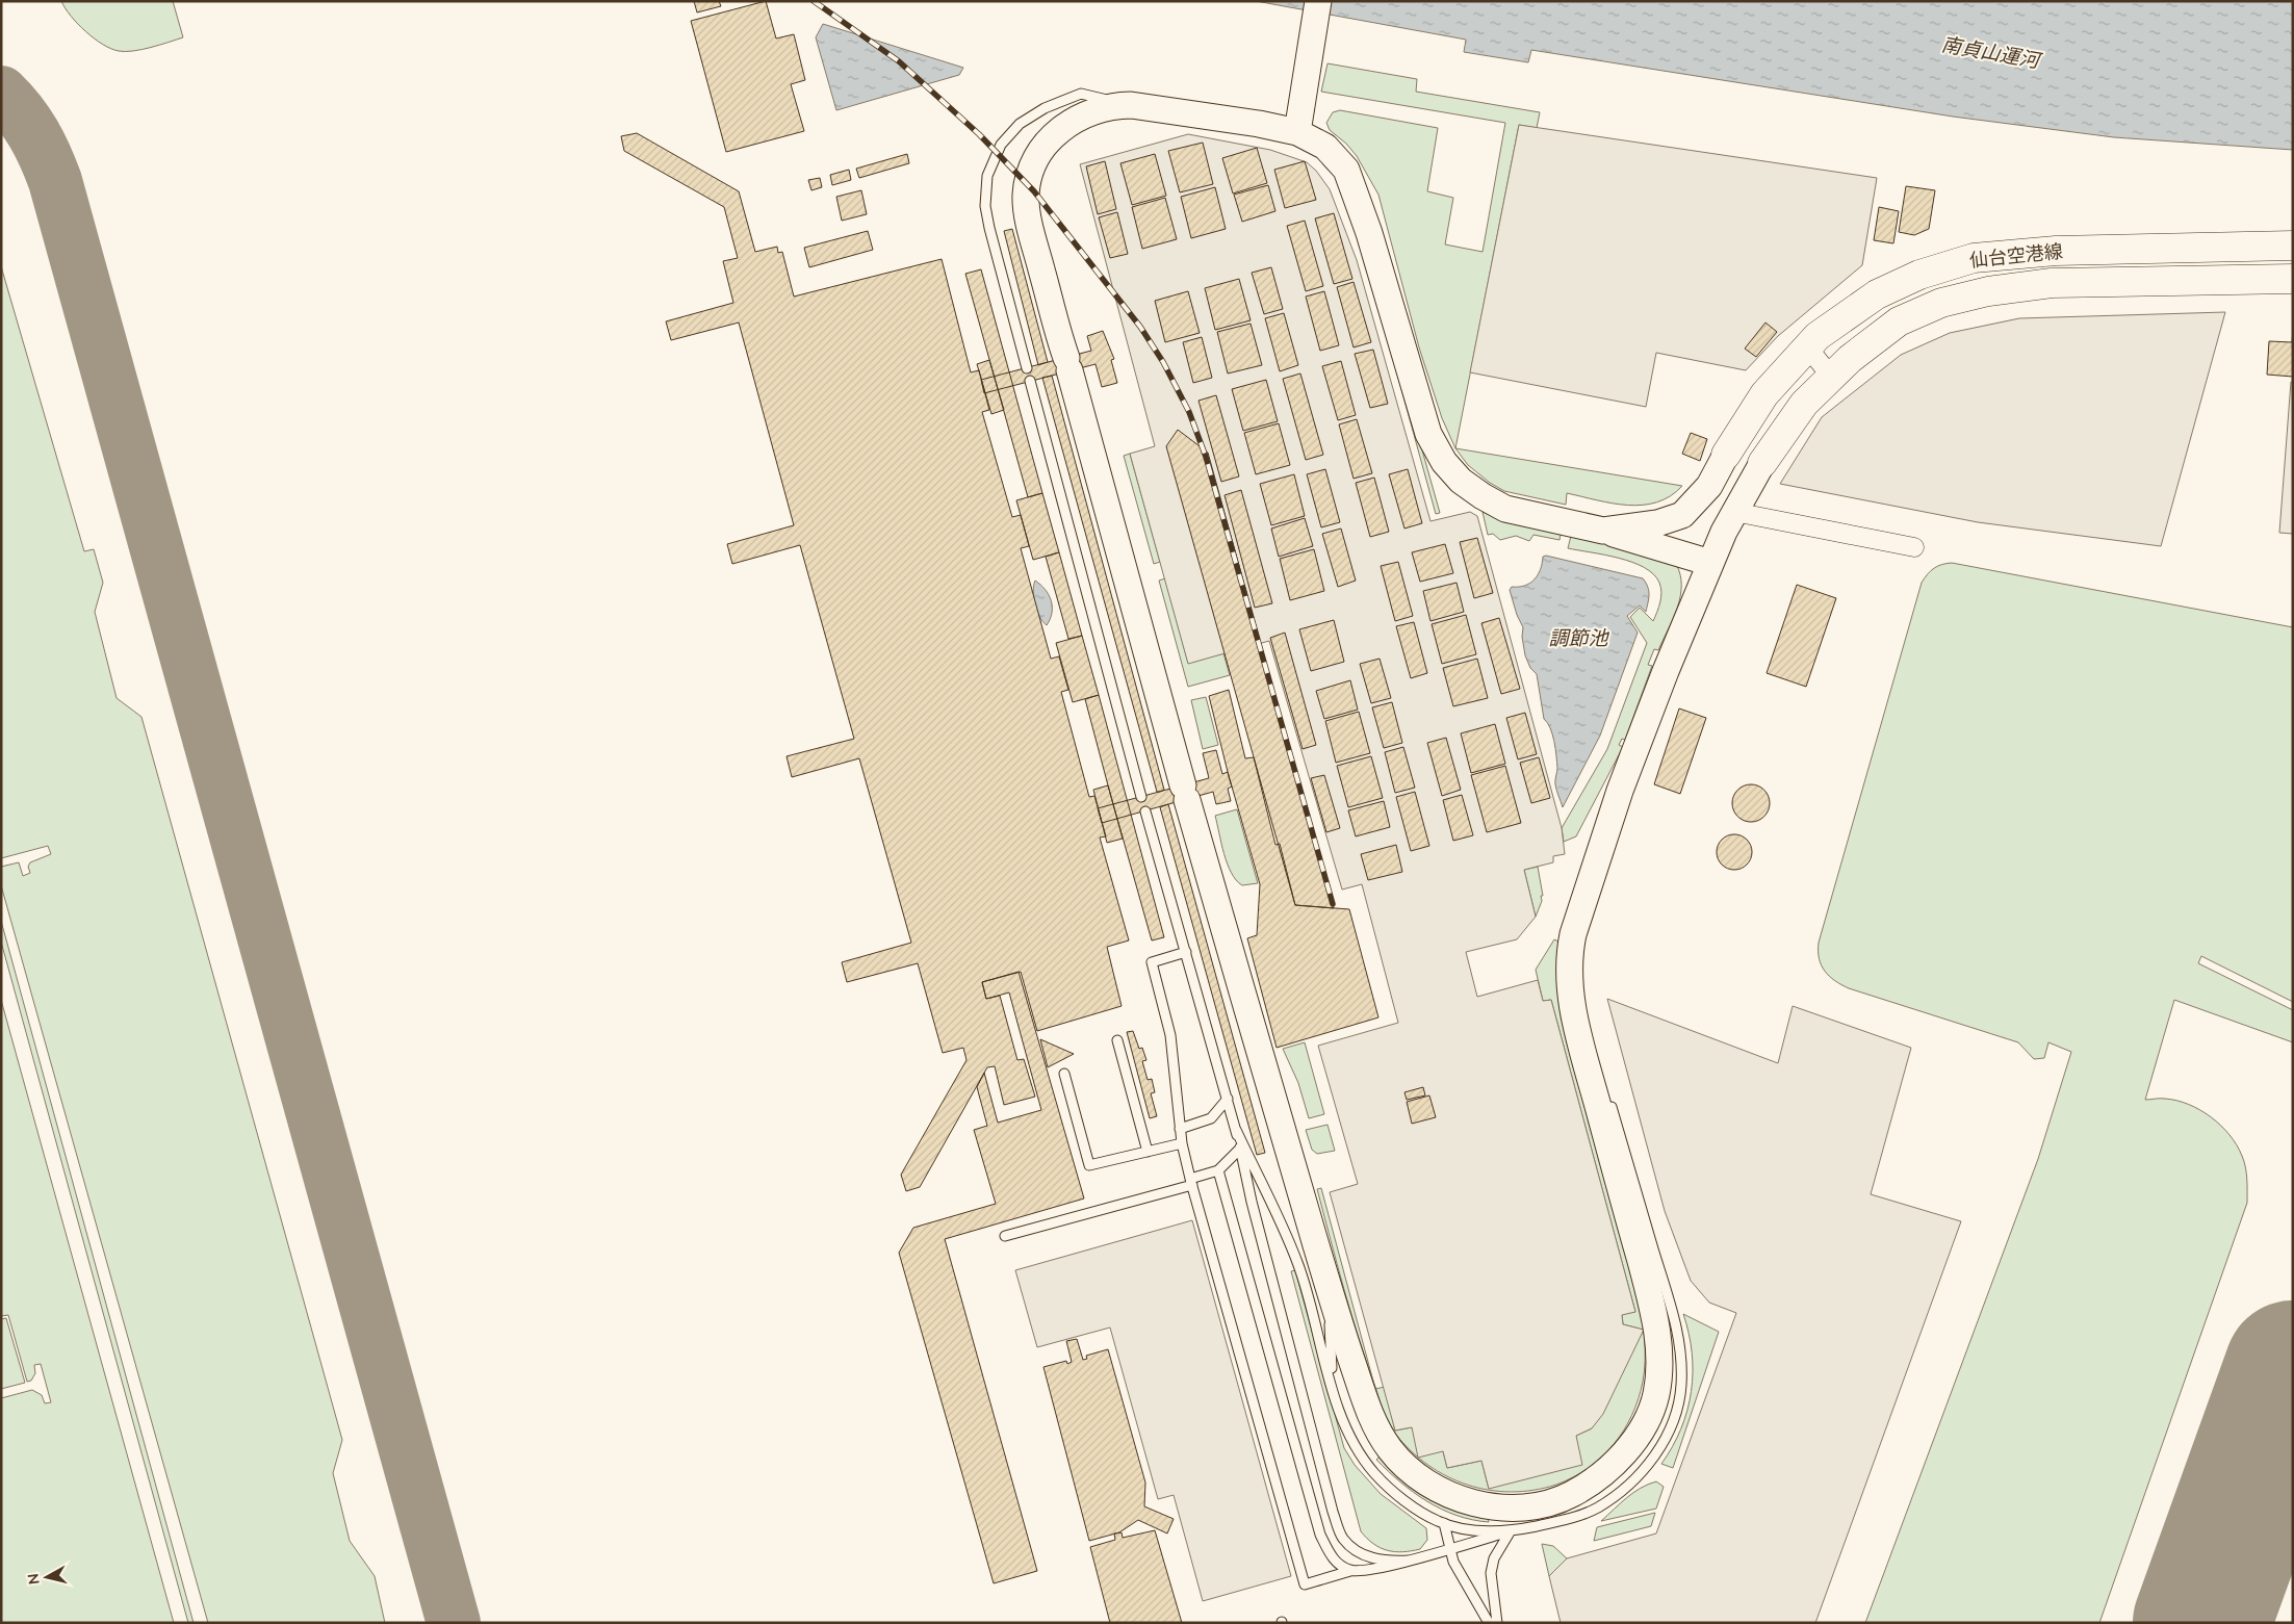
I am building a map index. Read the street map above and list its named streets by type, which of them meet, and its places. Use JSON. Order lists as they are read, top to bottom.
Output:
{
  "streets": {
    "main road": ["仙台空港線"]
  },
  "water": ["南貞山運河", "調節池"],
  "north": "left"
}
